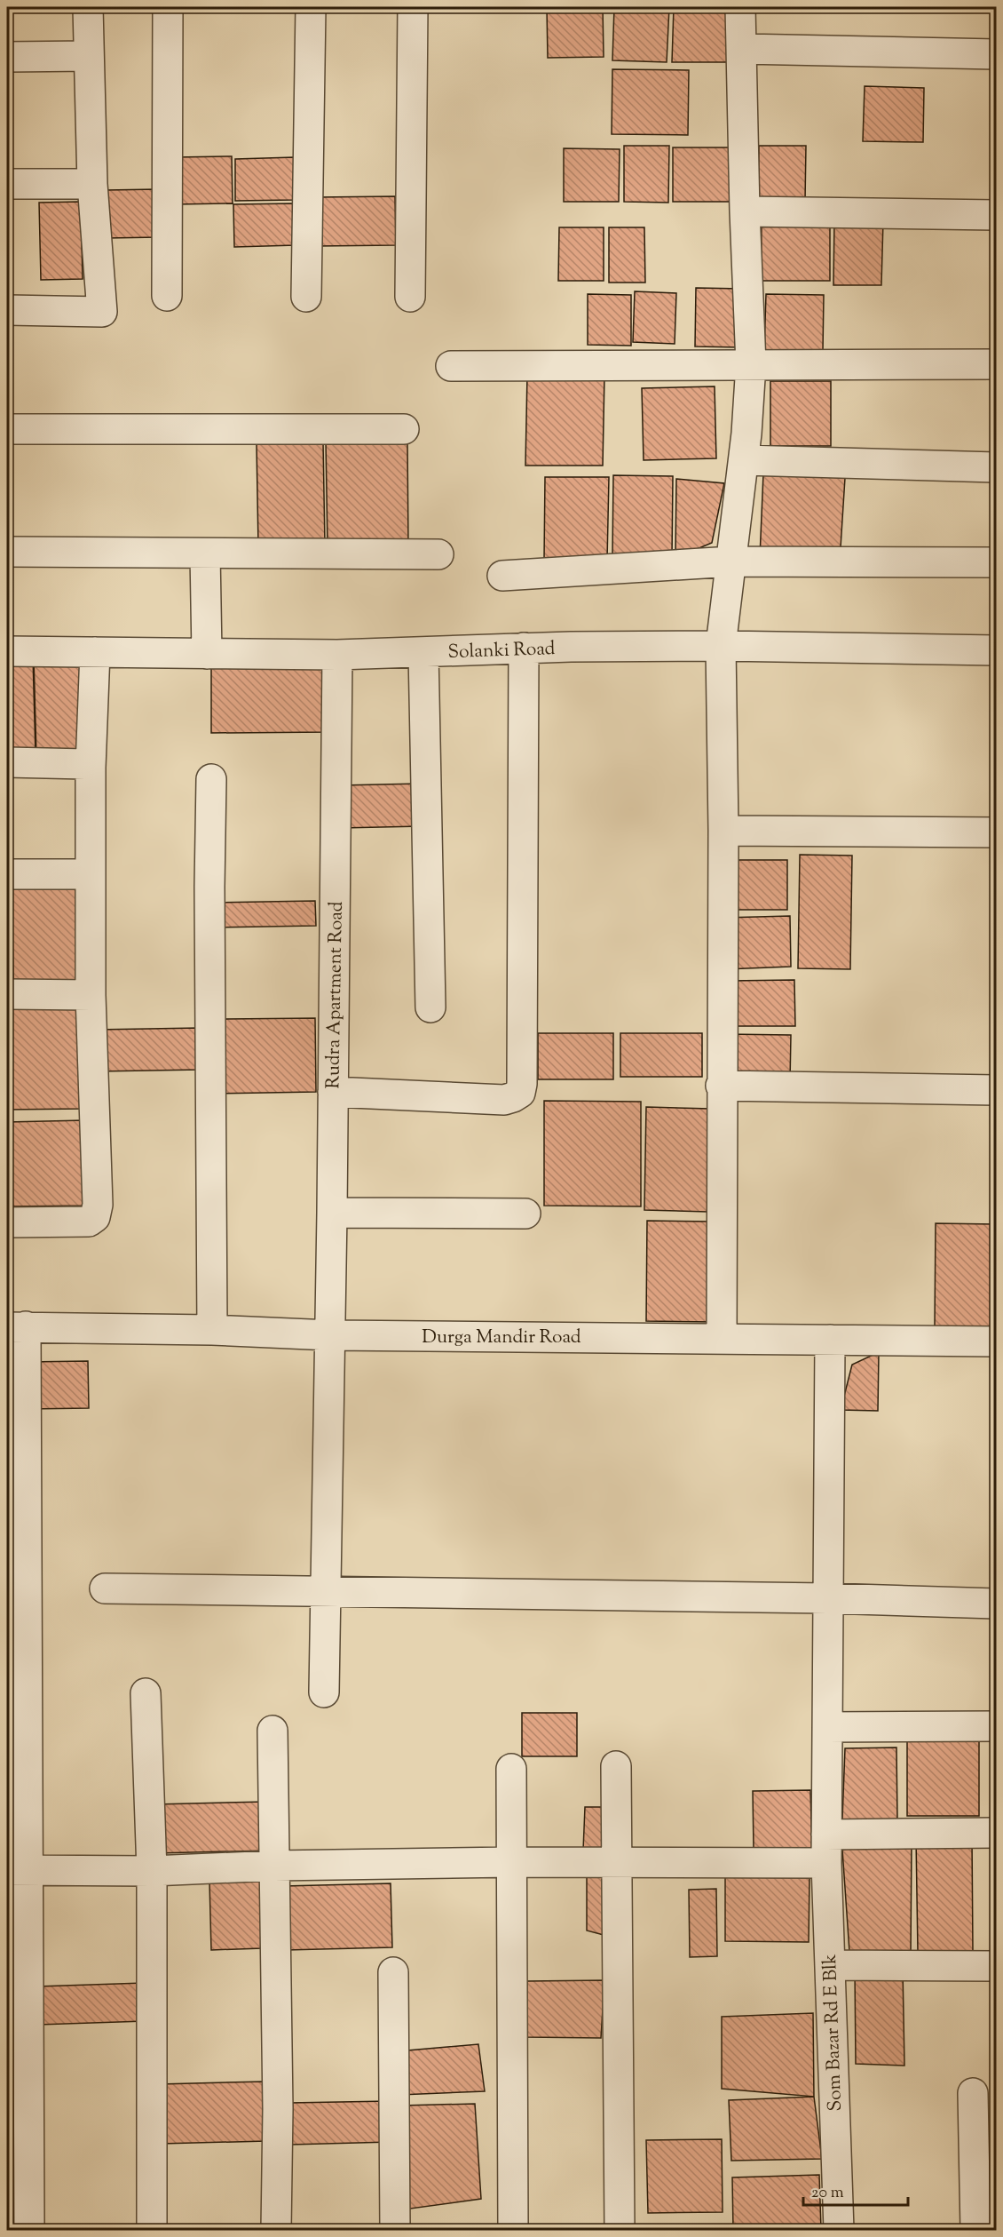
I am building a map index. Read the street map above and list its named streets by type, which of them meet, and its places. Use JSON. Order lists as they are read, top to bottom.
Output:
{
  "streets": {
    "street": [
      "Solanki Road",
      "Rudra Apartment Road",
      "Durga Mandir Road",
      "Som Bazar Rd E Blk"
    ]
  },
  "crossings": [
    ["Solanki Road", "Rudra Apartment Road"],
    ["Rudra Apartment Road", "Durga Mandir Road"],
    ["Durga Mandir Road", "Som Bazar Rd E Blk"]
  ],
  "scale_bar": "20 m"
}
